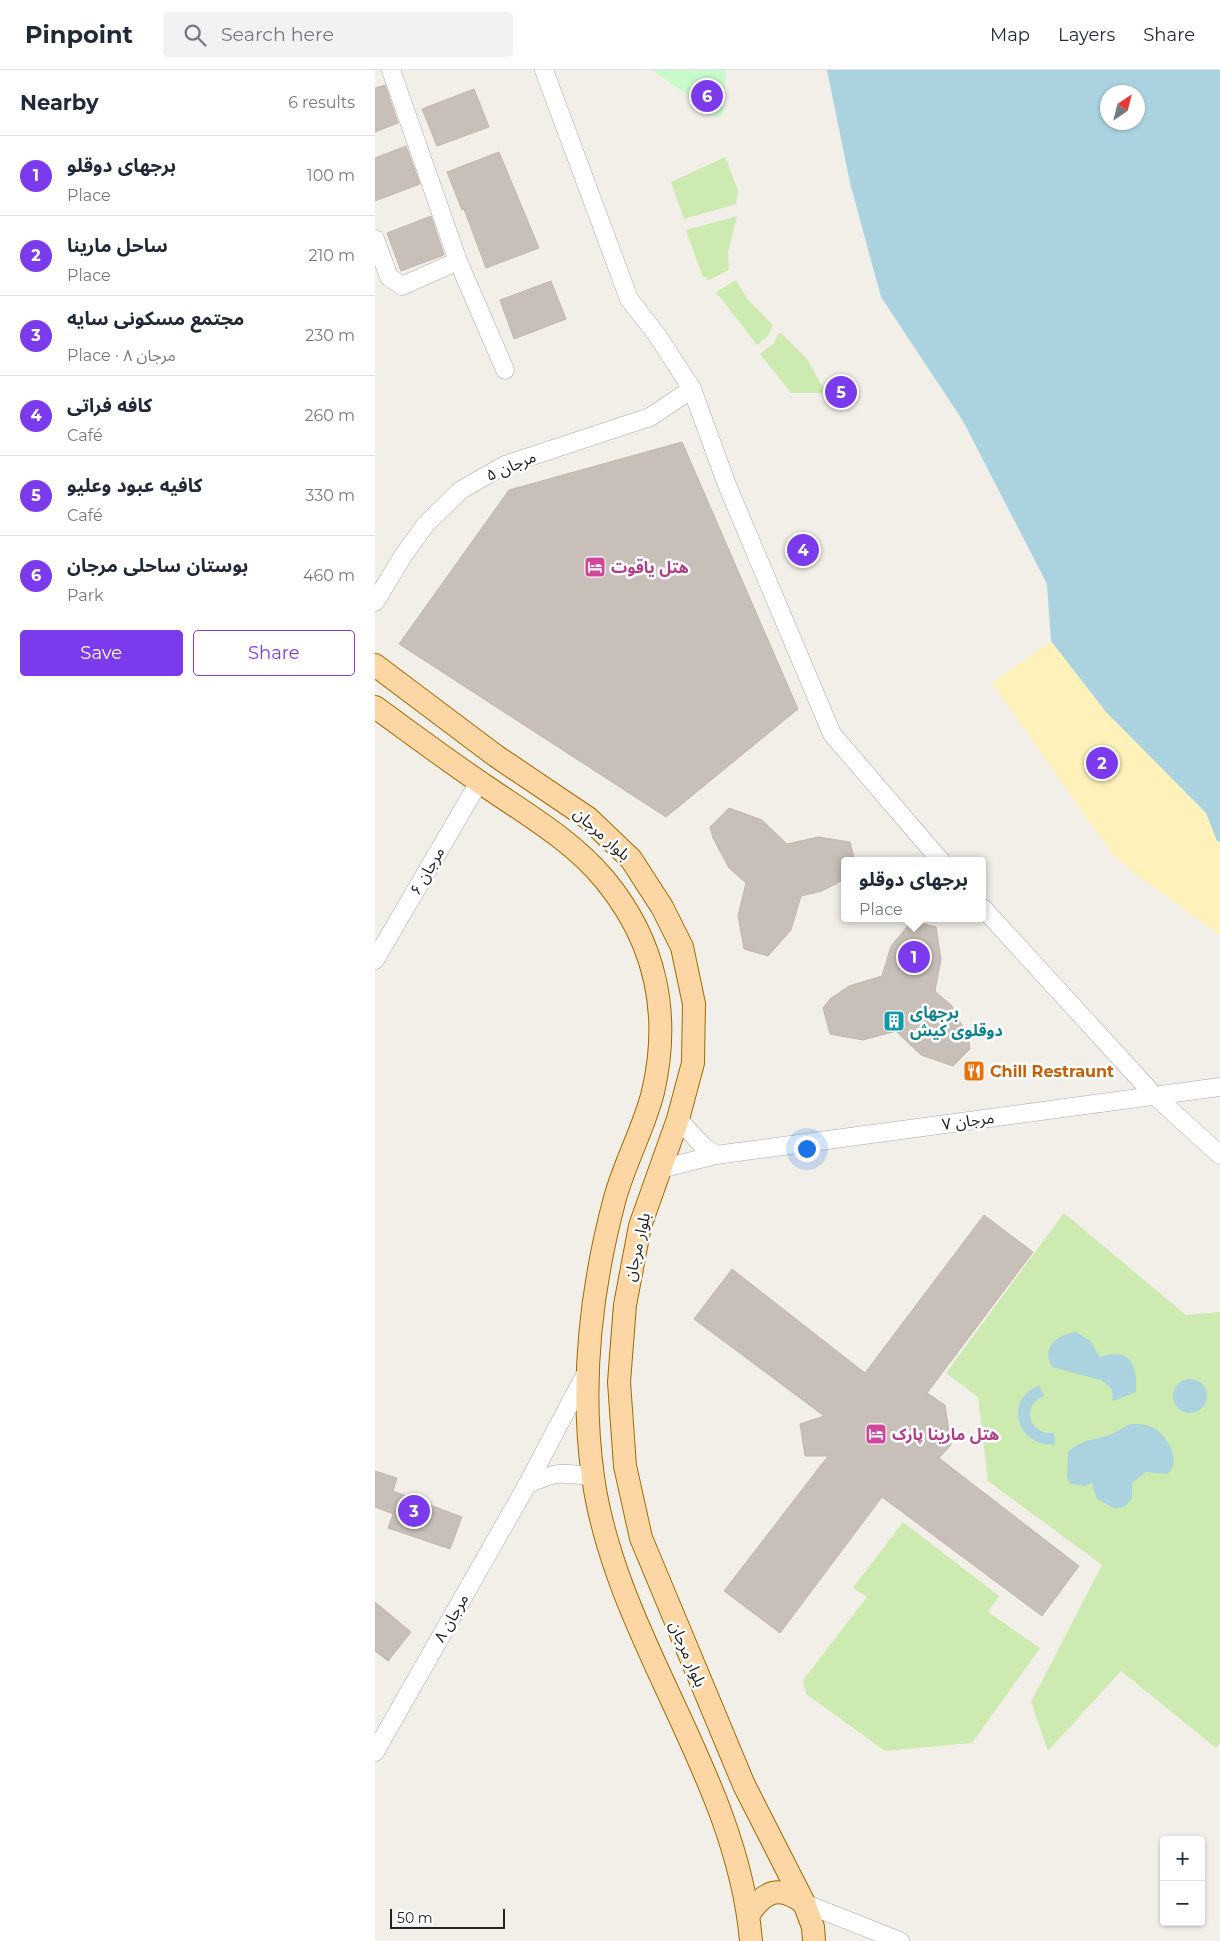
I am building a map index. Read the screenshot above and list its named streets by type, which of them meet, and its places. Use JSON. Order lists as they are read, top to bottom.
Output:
{
  "streets": {
    "main road": ["بلوار مرجان"],
    "street": [
      "مرجان ۵",
      "مرجان ۶",
      "مرجان ۷",
      "مرجان ۸"
    ]
  },
  "crossings": [
    ["بلوار مرجان", "مرجان ۶"],
    ["بلوار مرجان", "مرجان ۷"],
    ["بلوار مرجان", "مرجان ۸"]
  ],
  "places": {
    "hotel": ["هتل یاقوت", "هتل مارینا پارک"],
    "building": ["برجهای دوقلوی کیش"],
    "restaurant": ["Chill Restraunt"]
  },
  "scale_bar": "50 m",
  "north": "top right",
  "page": {
    "header": "Pinpoint",
    "search": "Search here",
    "nav": ["Map", "Layers", "Share"],
    "heading": ["Nearby", "6 results"],
    "pins": [
      "6",
      "5",
      "4",
      "2",
      "1",
      "3"
    ],
    "list": [
      {
        "mark": "1",
        "name": "برجهای دوقلو",
        "note": "Place",
        "value": "100 m"
      },
      {
        "mark": "2",
        "name": "ساحل مارینا",
        "note": "Place",
        "value": "210 m"
      },
      {
        "mark": "3",
        "name": "مجتمع مسکونی سایه",
        "note": "Place · مرجان ۸",
        "value": "230 m"
      },
      {
        "mark": "4",
        "name": "کافه فراتی",
        "note": "Café",
        "value": "260 m"
      },
      {
        "mark": "5",
        "name": "کافیه عبود وعلیو",
        "note": "Café",
        "value": "330 m"
      },
      {
        "mark": "6",
        "name": "بوستان ساحلی مرجان",
        "note": "Park",
        "value": "460 m"
      }
    ],
    "buttons": ["Save", "Share"],
    "popup": ["برجهای دوقلو", "Place"],
    "map_buttons": ["+", "−"],
    "scale": "50 m"
  }
}
